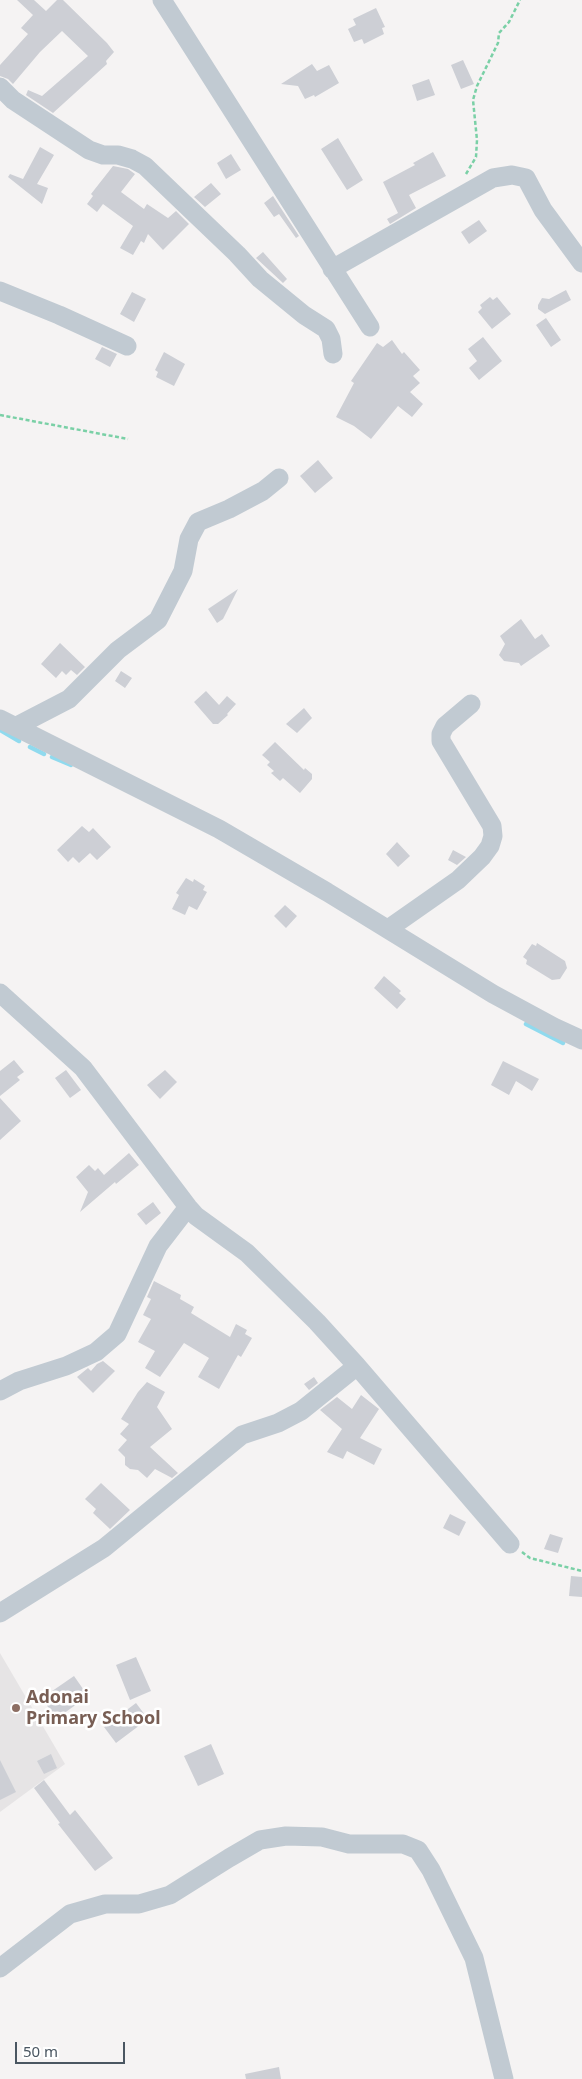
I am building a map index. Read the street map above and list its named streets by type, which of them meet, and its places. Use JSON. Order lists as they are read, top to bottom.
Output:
{
  "places": ["Adonai Primary School"],
  "scale_bar": "50 m"
}
